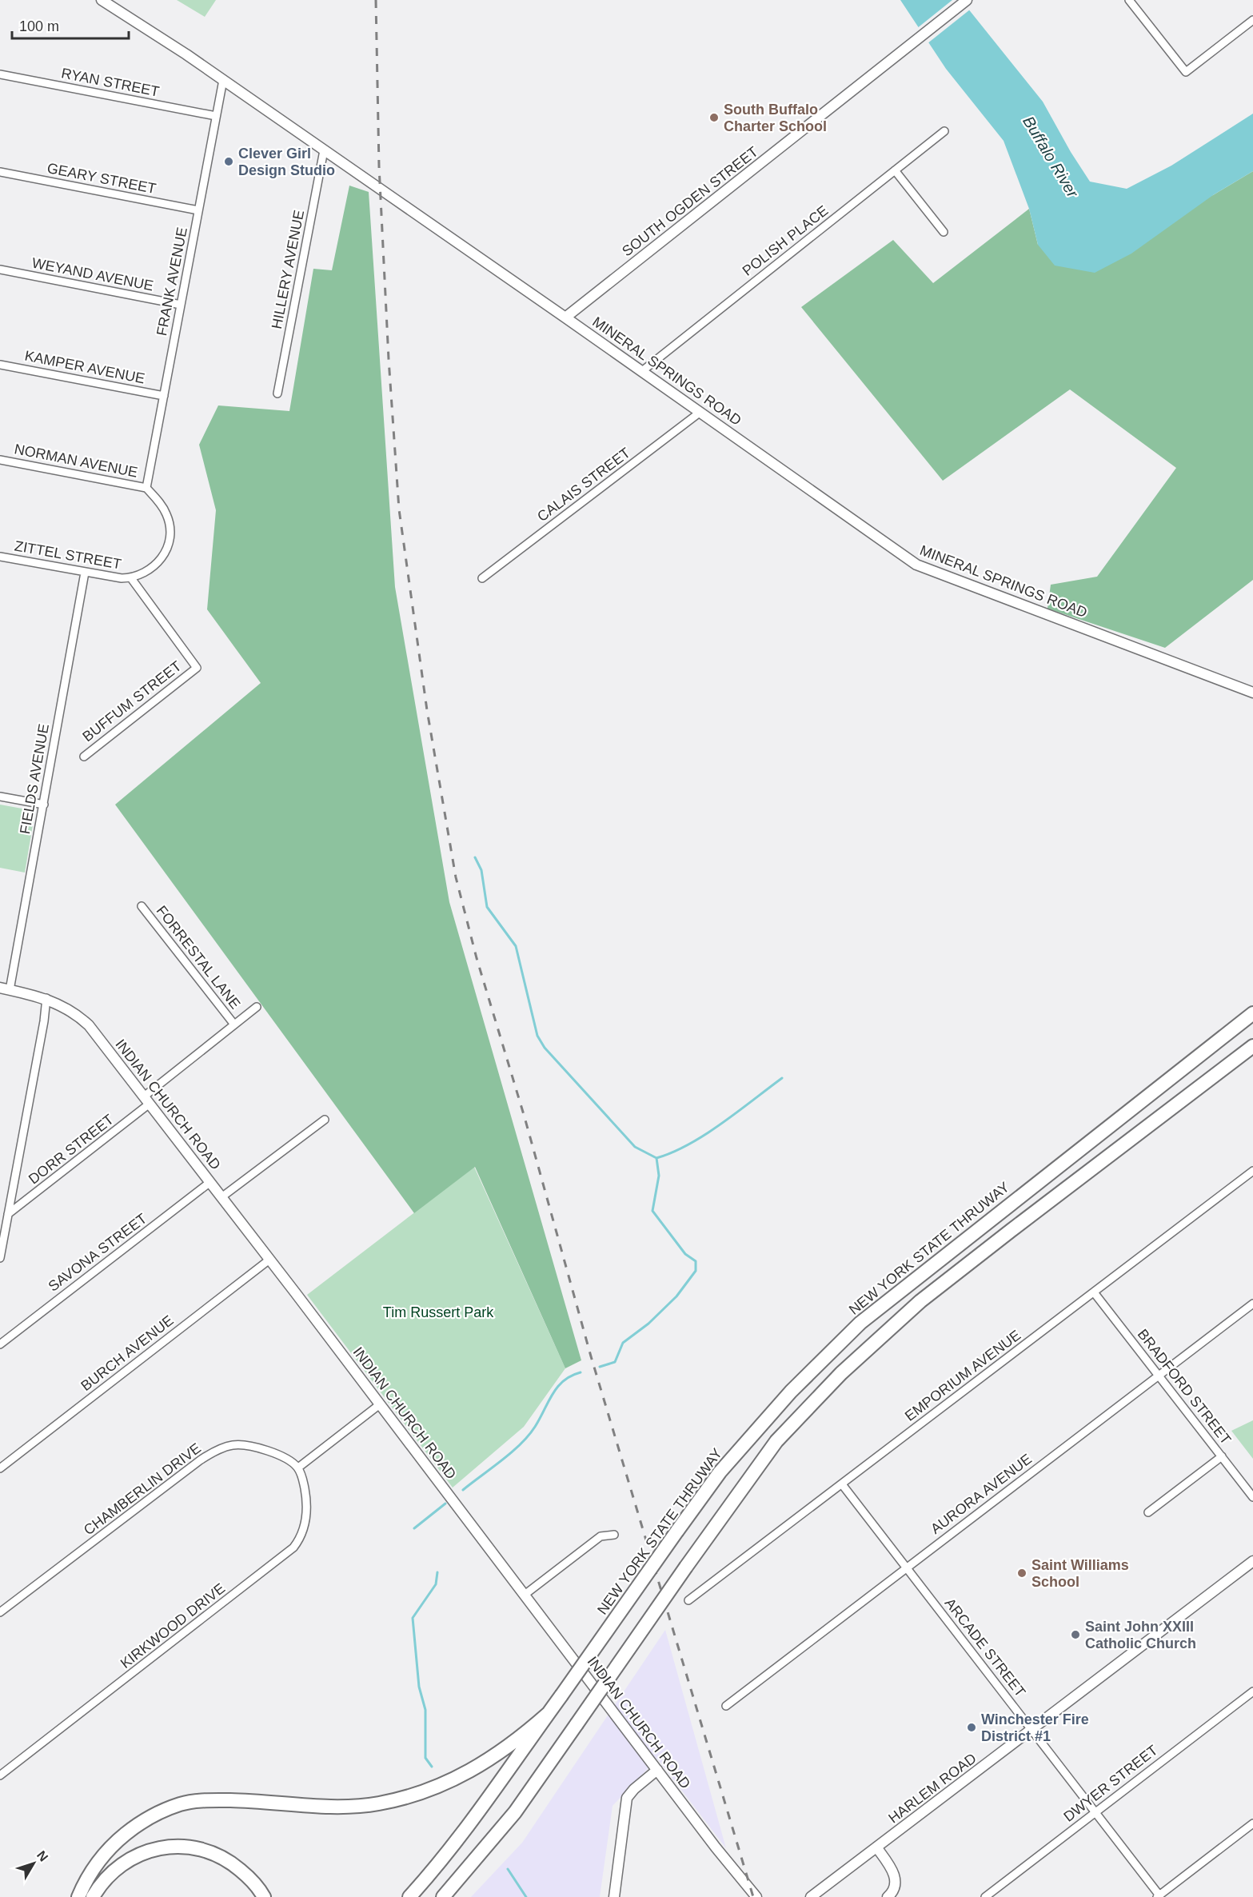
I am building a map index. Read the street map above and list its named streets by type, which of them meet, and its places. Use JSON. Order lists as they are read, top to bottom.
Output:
{
  "streets": {
    "highway": ["NEW YORK STATE THRUWAY"],
    "street": [
      "RYAN STREET",
      "GEARY STREET",
      "SOUTH OGDEN STREET",
      "POLISH PLACE",
      "HILLERY AVENUE",
      "WEYAND AVENUE",
      "FRANK AVENUE",
      "KAMPER AVENUE",
      "MINERAL SPRINGS ROAD",
      "NORMAN AVENUE",
      "CALAIS STREET",
      "ZITTEL STREET",
      "BUFFUM STREET",
      "FIELDS AVENUE",
      "FORRESTAL LANE",
      "INDIAN CHURCH ROAD",
      "DORR STREET",
      "SAVONA STREET",
      "BURCH AVENUE",
      "EMPORIUM AVENUE",
      "BRADFORD STREET",
      "CHAMBERLIN DRIVE",
      "AURORA AVENUE",
      "KIRKWOOD DRIVE",
      "ARCADE STREET",
      "DWYER STREET",
      "HARLEM ROAD"
    ]
  },
  "crossings": [
    ["RYAN STREET", "FRANK AVENUE"],
    ["GEARY STREET", "FRANK AVENUE"],
    ["SOUTH OGDEN STREET", "MINERAL SPRINGS ROAD"],
    ["POLISH PLACE", "MINERAL SPRINGS ROAD"],
    ["HILLERY AVENUE", "MINERAL SPRINGS ROAD"],
    ["WEYAND AVENUE", "FRANK AVENUE"],
    ["FRANK AVENUE", "KAMPER AVENUE"],
    ["FRANK AVENUE", "MINERAL SPRINGS ROAD"],
    ["FRANK AVENUE", "NORMAN AVENUE"],
    ["MINERAL SPRINGS ROAD", "CALAIS STREET"],
    ["ZITTEL STREET", "BUFFUM STREET"],
    ["ZITTEL STREET", "FIELDS AVENUE"],
    ["FIELDS AVENUE", "INDIAN CHURCH ROAD"],
    ["FORRESTAL LANE", "DORR STREET"],
    ["INDIAN CHURCH ROAD", "DORR STREET"],
    ["INDIAN CHURCH ROAD", "SAVONA STREET"],
    ["INDIAN CHURCH ROAD", "BURCH AVENUE"],
    ["EMPORIUM AVENUE", "BRADFORD STREET"],
    ["EMPORIUM AVENUE", "ARCADE STREET"],
    ["BRADFORD STREET", "AURORA AVENUE"],
    ["CHAMBERLIN DRIVE", "KIRKWOOD DRIVE"],
    ["AURORA AVENUE", "ARCADE STREET"],
    ["ARCADE STREET", "DWYER STREET"],
    ["ARCADE STREET", "HARLEM ROAD"]
  ],
  "water": ["Buffalo River"],
  "parks": ["Tim Russert Park"],
  "places": [
    "South Buffalo Charter School",
    "Clever Girl Design Studio",
    "Saint Williams School",
    "Saint John XXIII Catholic Church",
    "Winchester Fire District #1"
  ],
  "scale_bar": "100 m",
  "north": "top right"
}
